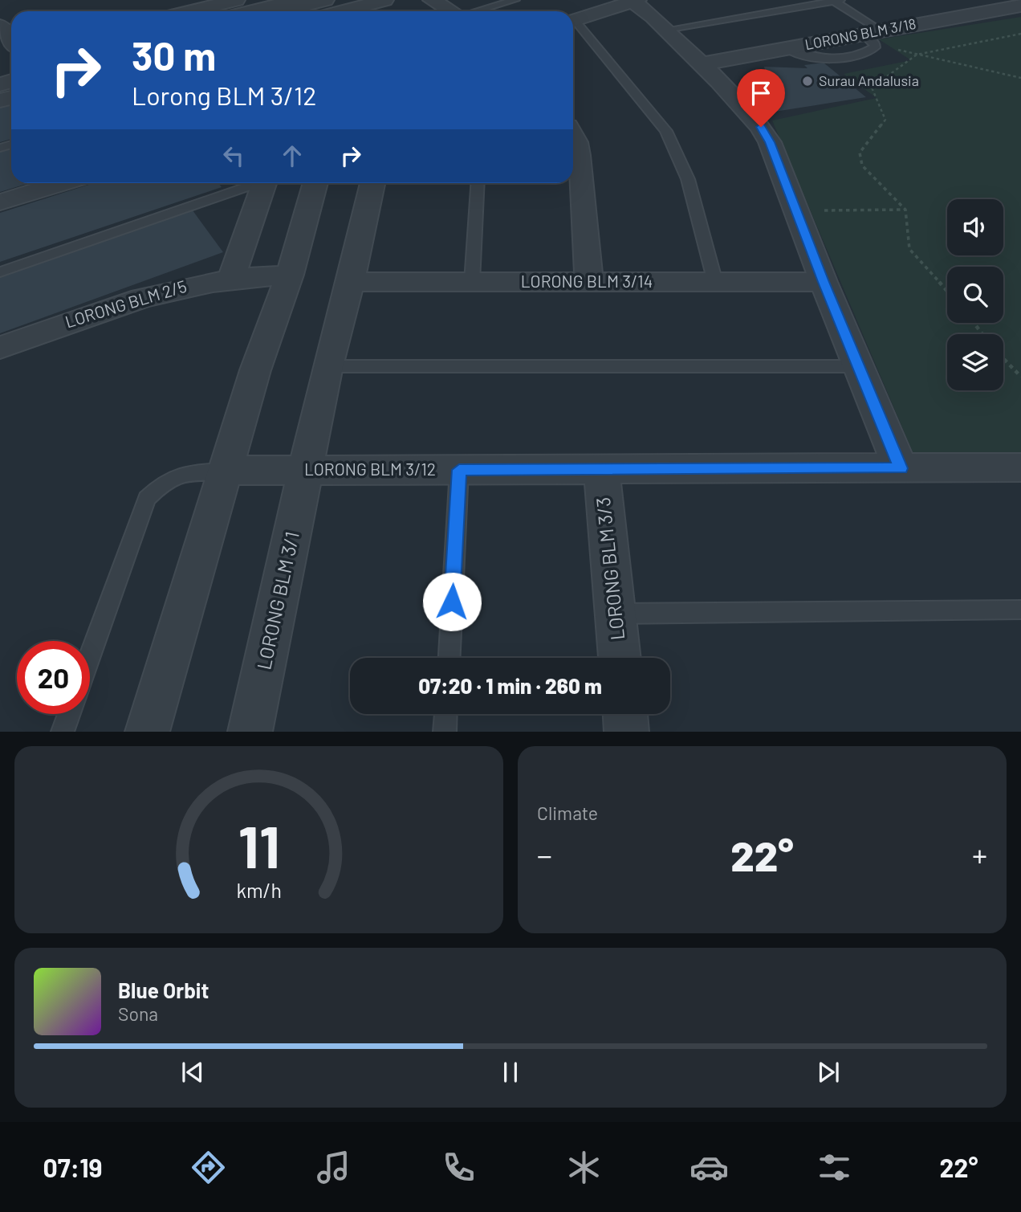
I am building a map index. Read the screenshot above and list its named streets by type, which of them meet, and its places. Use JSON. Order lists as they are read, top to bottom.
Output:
{
  "streets": {
    "street": [
      "LORONG BLM 3/18",
      "LORONG BLM 3/14",
      "LORONG BLM 2/5",
      "LORONG BLM 3/12",
      "LORONG BLM 3/3",
      "LORONG BLM 3/1"
    ]
  },
  "crossings": [
    ["LORONG BLM 3/14", "LORONG BLM 3/1"],
    ["LORONG BLM 3/12", "LORONG BLM 3/3"],
    ["LORONG BLM 3/12", "LORONG BLM 3/1"]
  ],
  "places": ["Surau Andalusia"],
  "page": {
    "turn": ["30 m", "Lorong BLM 3/12"],
    "limit": "20",
    "trip": "07:20 · 1 min · 260 m",
    "tile": "Climate",
    "heat": ["−", "22°", "+"],
    "song": ["Blue Orbit", "Sona"],
    "tabs": ["07:19", "22°"],
    "gauge": ["11", "km/h"]
  }
}
